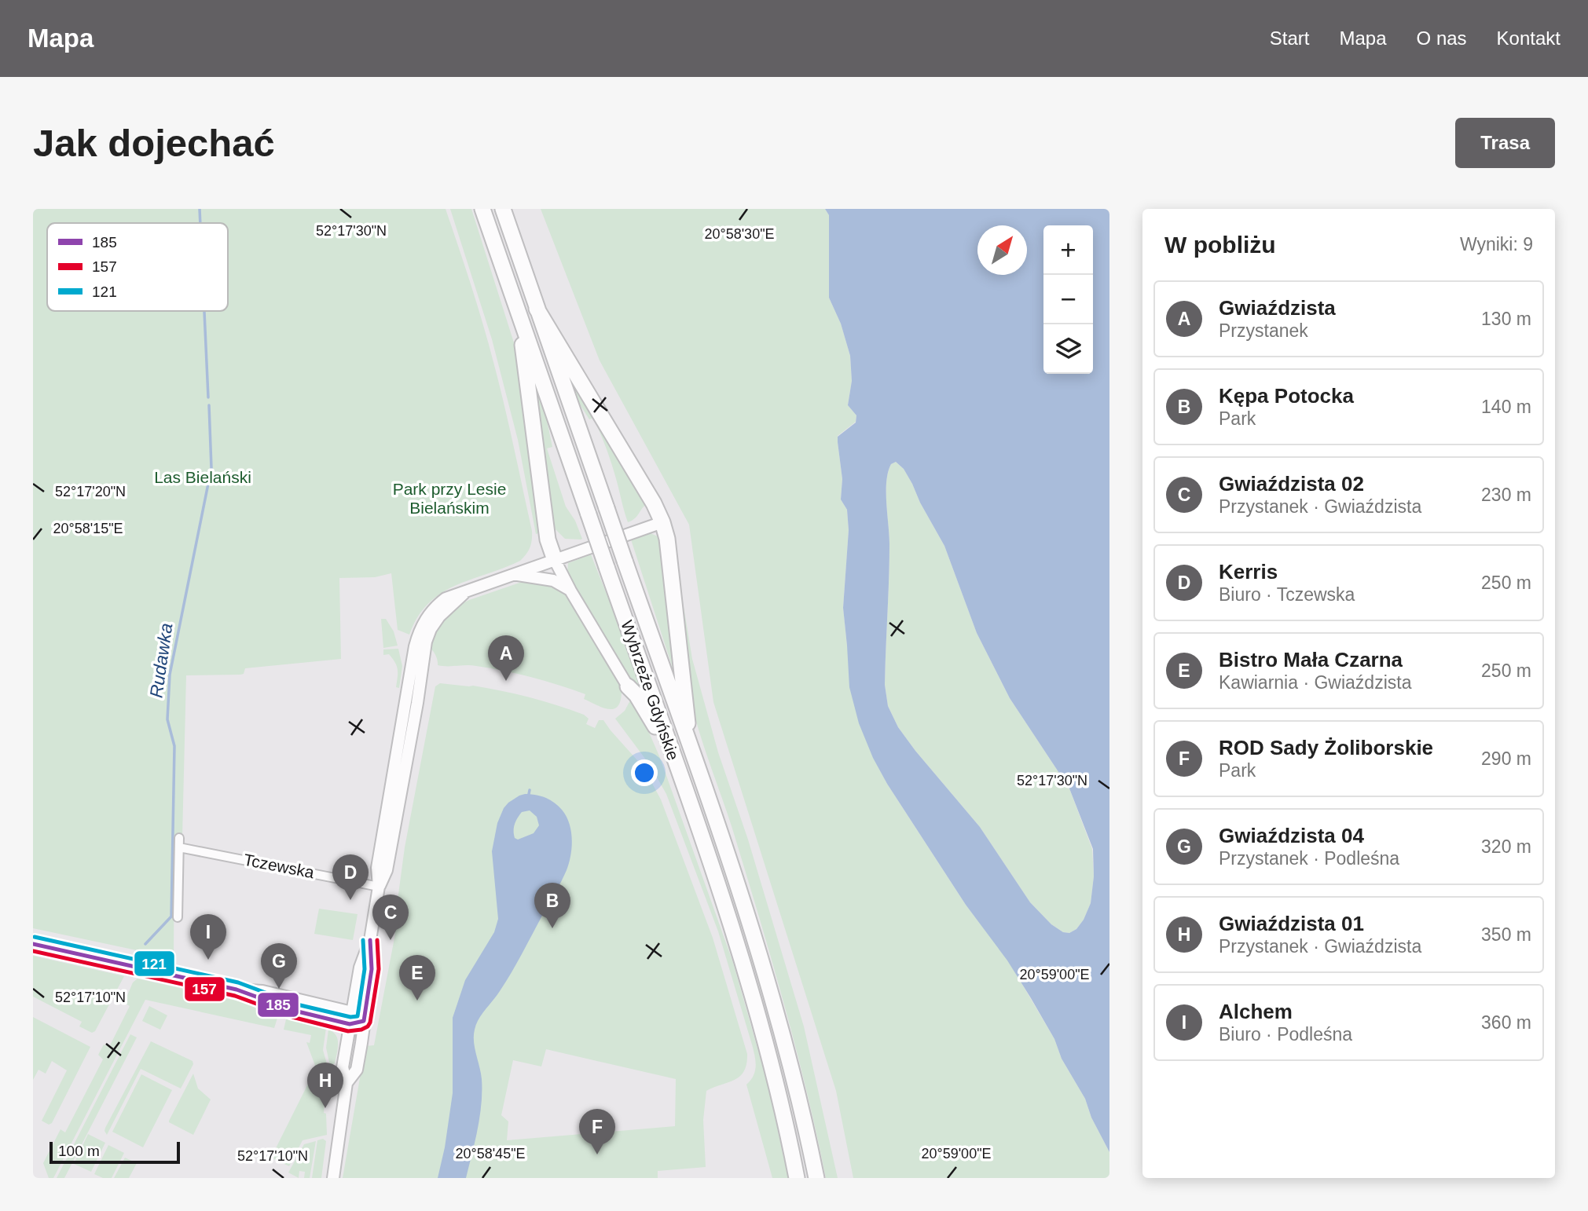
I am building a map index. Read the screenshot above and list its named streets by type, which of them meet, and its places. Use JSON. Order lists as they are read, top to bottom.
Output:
{
  "streets": {
    "highway": ["Wybrzeże Gdyńskie"],
    "street": ["Tczewska"]
  },
  "water": ["Rudawka"],
  "parks": ["Las Bielański", "Park przy Lesie Bielańskim"],
  "lines": ["transit line 121", "transit line 185", "transit line 157"],
  "legend": ["185", "157", "121"],
  "scale_bar": "100 m",
  "north": "top right",
  "page": {
    "header": "Mapa",
    "nav": [
      "Start",
      "Mapa",
      "O nas",
      "Kontakt"
    ],
    "buttons": "Trasa",
    "title": "Jak dojechać",
    "heading": ["W pobliżu", "Wyniki: 9"],
    "map_buttons": ["+", "−"],
    "list": [
      {
        "mark": "A",
        "name": "Gwiaździsta",
        "note": "Przystanek",
        "value": "130 m"
      },
      {
        "mark": "B",
        "name": "Kępa Potocka",
        "note": "Park",
        "value": "140 m"
      },
      {
        "mark": "C",
        "name": "Gwiaździsta 02",
        "note": "Przystanek · Gwiaździsta",
        "value": "230 m"
      },
      {
        "mark": "D",
        "name": "Kerris",
        "note": "Biuro · Tczewska",
        "value": "250 m"
      },
      {
        "mark": "E",
        "name": "Bistro Mała Czarna",
        "note": "Kawiarnia · Gwiaździsta",
        "value": "250 m"
      },
      {
        "mark": "F",
        "name": "ROD Sady Żoliborskie",
        "note": "Park",
        "value": "290 m"
      },
      {
        "mark": "G",
        "name": "Gwiaździsta 04",
        "note": "Przystanek · Podleśna",
        "value": "320 m"
      },
      {
        "mark": "H",
        "name": "Gwiaździsta 01",
        "note": "Przystanek · Gwiaździsta",
        "value": "350 m"
      },
      {
        "mark": "I",
        "name": "Alchem",
        "note": "Biuro · Podleśna",
        "value": "360 m"
      }
    ],
    "pins": [
      "A",
      "D",
      "B",
      "C",
      "I",
      "G",
      "E",
      "H",
      "F"
    ],
    "scale": "100 m"
  },
  "coordinates": [
    "52°17'30\"N",
    "20°58'30\"E",
    "52°17'20\"N",
    "20°58'15\"E",
    "20°59'00\"E",
    "52°17'10\"N",
    "20°58'45\"E"
  ]
}
